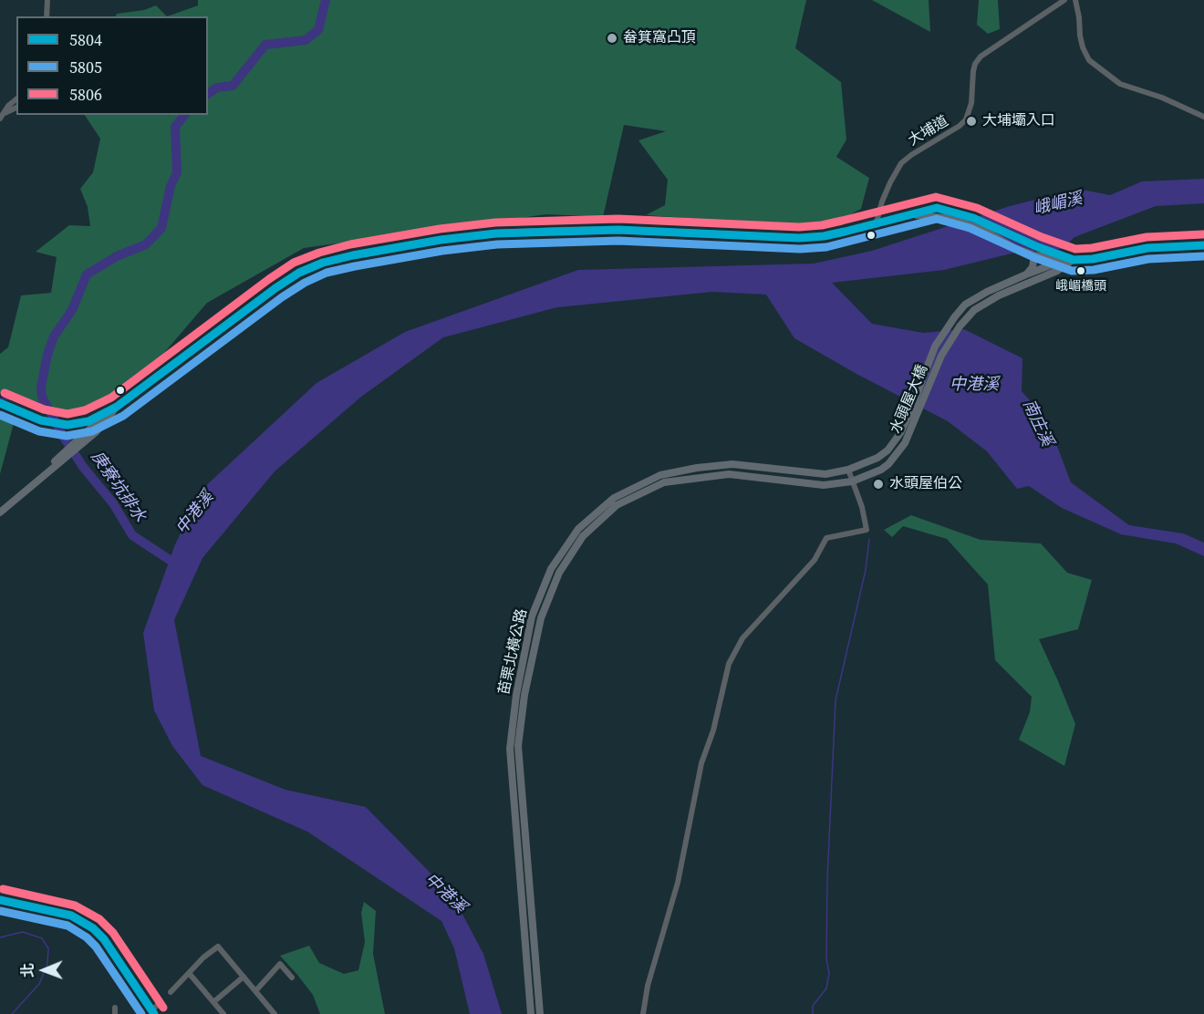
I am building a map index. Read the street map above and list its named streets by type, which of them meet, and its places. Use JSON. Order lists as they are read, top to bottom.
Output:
{
  "streets": {
    "main road": ["水頭屋大橋", "苗栗北橫公路"],
    "street": ["大埔道"]
  },
  "crossings": [
    ["水頭屋大橋", "苗栗北橫公路"]
  ],
  "water": [
    "峨嵋溪",
    "中港溪",
    "南庄溪",
    "庚寮坑排水"
  ],
  "places": [
    "畚箕窩凸頂",
    "大埔壩入口",
    "峨嵋橋頭",
    "水頭屋伯公"
  ],
  "lines": ["transit line 5806", "transit line 5804", "transit line 5805"],
  "legend": ["5804", "5805", "5806"],
  "north": "left"
}
